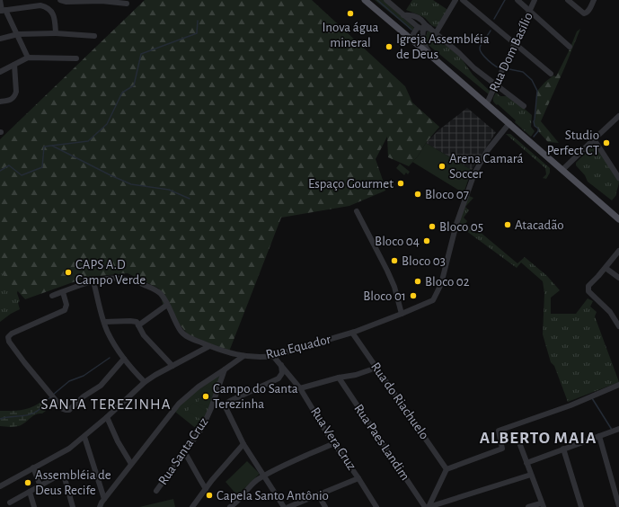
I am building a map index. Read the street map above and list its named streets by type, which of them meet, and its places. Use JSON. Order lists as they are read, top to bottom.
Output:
{
  "streets": {
    "street": [
      "Rua Dom Basílio",
      "Rua Equador",
      "Rua do Riachuelo",
      "Rua Vera Cruz",
      "Rua Paes Landim",
      "Rua Santa Cruz"
    ]
  },
  "crossings": [
    ["Rua Equador", "Rua do Riachuelo"],
    ["Rua Equador", "Rua Vera Cruz"]
  ],
  "districts": ["SANTA TEREZINHA", "ALBERTO MAIA"],
  "places": [
    "Inova água mineral",
    "Igreja Assembléia de Deus",
    "Studio Perfect CT",
    "Arena Camará Soccer",
    "Espaço Gourmet",
    "Bloco 07",
    "Atacadão",
    "Bloco 05",
    "Bloco 04",
    "Bloco 03",
    "CAPS A.D Campo Verde",
    "Bloco 02",
    "Bloco 01",
    "Campo do Santa Terezinha",
    "Assembléia de Deus Recife",
    "Capela Santo Antônio"
  ]
}
